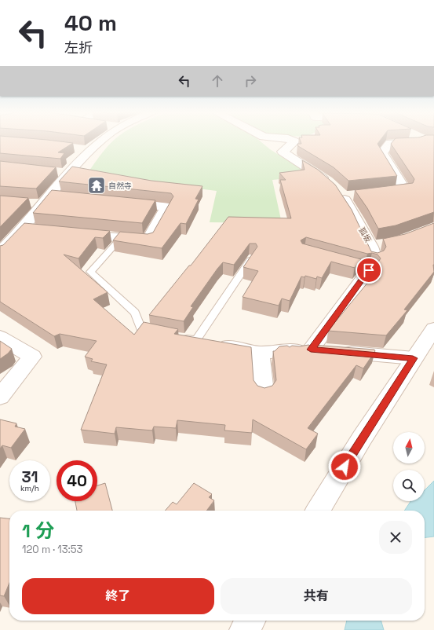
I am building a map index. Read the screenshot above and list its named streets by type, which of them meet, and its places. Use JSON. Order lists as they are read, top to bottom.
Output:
{
  "streets": {
    "street": ["狐坂"]
  },
  "places": {
    "temple": ["自然寺"]
  },
  "north": "top",
  "page": {
    "turn": ["40 m", "左折"],
    "speed": "31 km/h",
    "limit": "40",
    "heading": ["1 分", "120 m · 13:53"],
    "buttons": ["終了", "共有"]
  }
}
